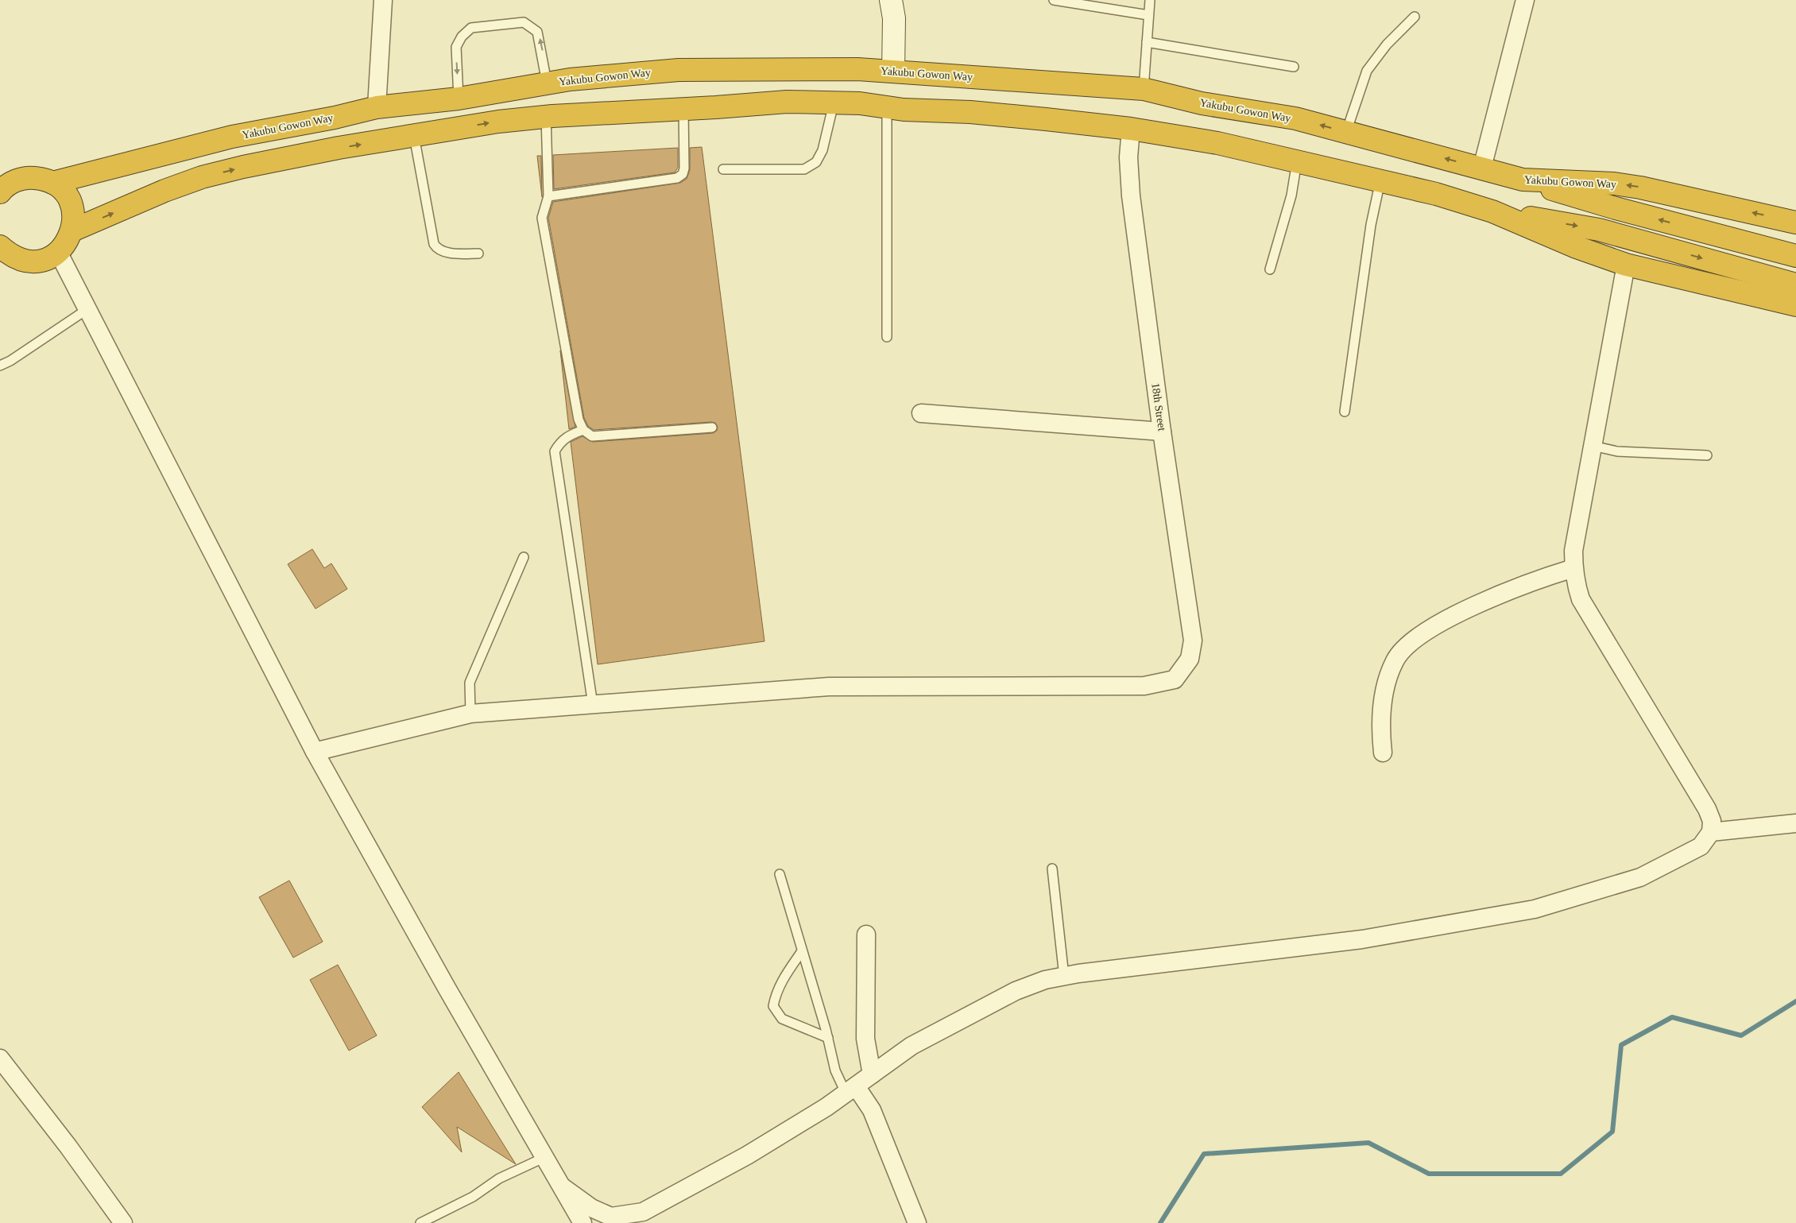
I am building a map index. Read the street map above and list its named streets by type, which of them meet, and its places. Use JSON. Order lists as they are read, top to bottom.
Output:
{
  "streets": {
    "highway": ["Yakubu Gowon Way"],
    "street": ["18th Street"]
  }
}
